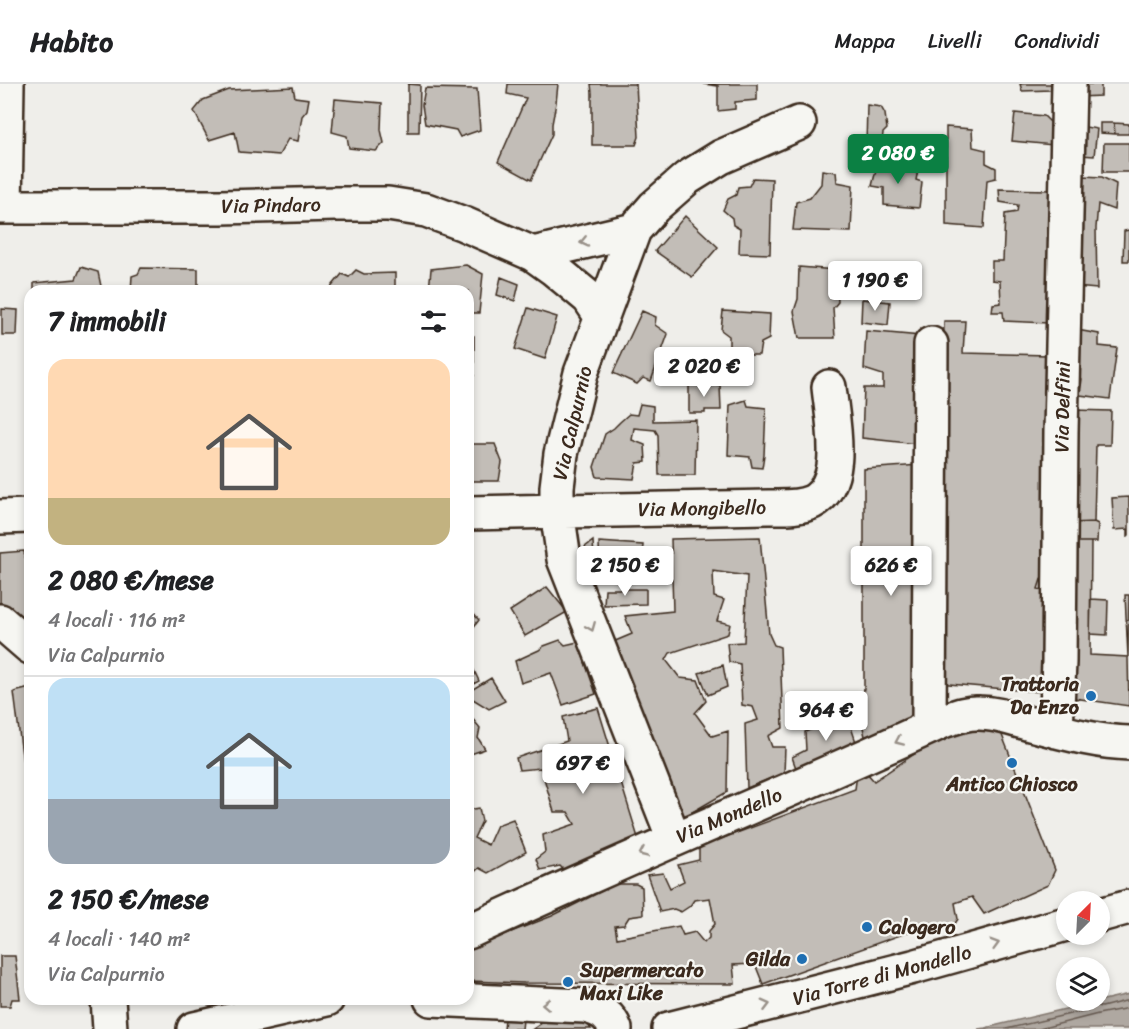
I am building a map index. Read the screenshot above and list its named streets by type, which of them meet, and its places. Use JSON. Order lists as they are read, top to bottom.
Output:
{
  "streets": {
    "street": [
      "Via Pindaro",
      "Via Delfini",
      "Via Calpurnio",
      "Via Mongibello",
      "Via Mondello",
      "Via Torre di Mondello"
    ]
  },
  "crossings": [
    ["Via Pindaro", "Via Calpurnio"],
    ["Via Delfini", "Via Mondello"],
    ["Via Calpurnio", "Via Mongibello"],
    ["Via Calpurnio", "Via Mondello"]
  ],
  "one_way": ["Via Calpurnio", "Via Mondello", "Via Torre di Mondello"],
  "places": [
    "Trattoria Da Enzo",
    "Antico Chiosco",
    "Calogero",
    "Gilda",
    "Supermercato Maxi Like"
  ],
  "north": "top right",
  "page": {
    "header": "Habito",
    "nav": ["Mappa", "Livelli", "Condividi"],
    "price": [
      "2 080 €",
      "1 190 €",
      "2 020 €",
      "2 150 €",
      "626 €",
      "964 €",
      "697 €"
    ],
    "heading": "7 immobili",
    "list": [
      {
        "name": "2 080 €/mese",
        "note": "4 locali · 116 m² · Via Calpurnio"
      },
      {
        "name": "2 150 €/mese",
        "note": "4 locali · 140 m² · Via Calpurnio"
      }
    ]
  }
}
